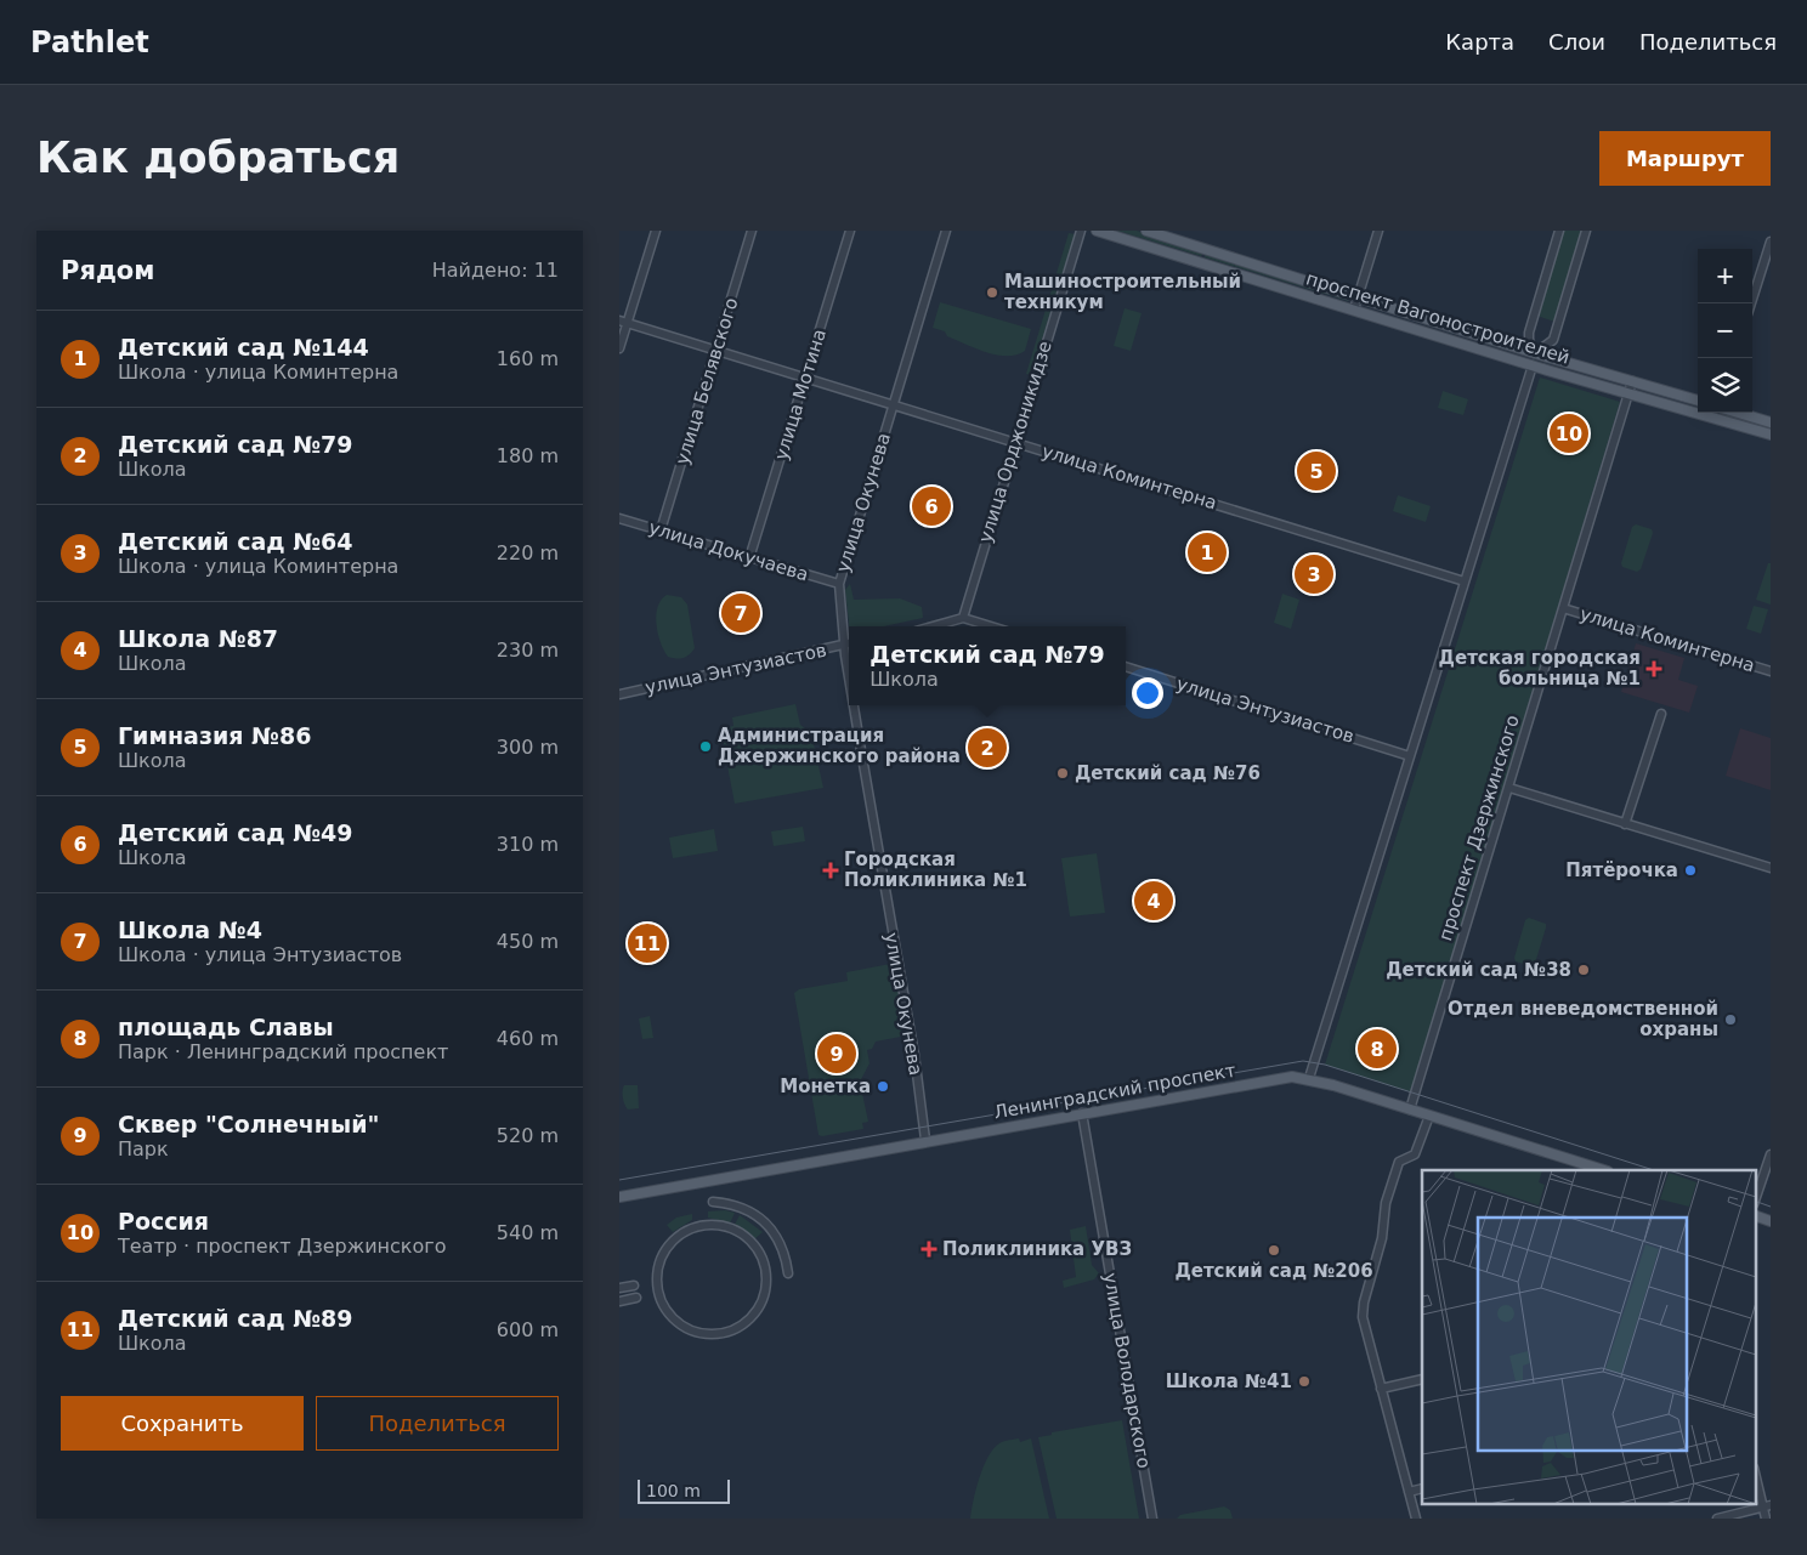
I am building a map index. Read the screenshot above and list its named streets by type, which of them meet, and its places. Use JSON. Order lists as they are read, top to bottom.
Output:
{
  "streets": {
    "main road": ["проспект Вагоностроителей", "Ленинградский проспект"],
    "street": [
      "улица Белявского",
      "улица Мотина",
      "улица Орджоникидзе",
      "улица Коминтерна",
      "улица Окунева",
      "улица Докучаева",
      "улица Энтузиастов",
      "проспект Дзержинского",
      "улица Володарского"
    ]
  },
  "crossings": [
    ["проспект Вагоностроителей", "проспект Дзержинского"],
    ["улица Белявского", "улица Коминтерна"],
    ["улица Белявского", "улица Докучаева"],
    ["улица Мотина", "улица Коминтерна"],
    ["улица Мотина", "улица Докучаева"],
    ["улица Орджоникидзе", "улица Коминтерна"],
    ["улица Коминтерна", "улица Окунева"],
    ["улица Коминтерна", "проспект Дзержинского"],
    ["улица Окунева", "улица Докучаева"],
    ["улица Окунева", "улица Энтузиастов"],
    ["улица Окунева", "Ленинградский проспект"],
    ["проспект Дзержинского", "Ленинградский проспект"],
    ["Ленинградский проспект", "улица Володарского"]
  ],
  "places": {
    "other": [
      "Машиностроительный техникум",
      "Администрация Джержинского района",
      "Детский сад №76",
      "Пятёрочка",
      "Детский сад №38",
      "Отдел вневедомственной охраны",
      "Монетка",
      "Детский сад №206",
      "Школа №41"
    ],
    "health": ["Детская городская больница №1", "Городская Поликлиника №1", "Поликлиника УВЗ"]
  },
  "scale_bar": "100 m",
  "page": {
    "header": "Pathlet",
    "nav": ["Карта", "Слои", "Поделиться"],
    "buttons": [
      "Маршрут",
      ["Сохранить", "Поделиться"]
    ],
    "title": "Как добраться",
    "heading": ["Рядом", "Найдено: 11"],
    "map_buttons": ["+", "−"],
    "list": [
      {
        "mark": "1",
        "name": "Детский сад №144",
        "note": "Школа · улица Коминтерна",
        "value": "160 m"
      },
      {
        "mark": "2",
        "name": "Детский сад №79",
        "note": "Школа",
        "value": "180 m"
      },
      {
        "mark": "3",
        "name": "Детский сад №64",
        "note": "Школа · улица Коминтерна",
        "value": "220 m"
      },
      {
        "mark": "4",
        "name": "Школа №87",
        "note": "Школа",
        "value": "230 m"
      },
      {
        "mark": "5",
        "name": "Гимназия №86",
        "note": "Школа",
        "value": "300 m"
      },
      {
        "mark": "6",
        "name": "Детский сад №49",
        "note": "Школа",
        "value": "310 m"
      },
      {
        "mark": "7",
        "name": "Школа №4",
        "note": "Школа · улица Энтузиастов",
        "value": "450 m"
      },
      {
        "mark": "8",
        "name": "площадь Славы",
        "note": "Парк · Ленинградский проспект",
        "value": "460 m"
      },
      {
        "mark": "9",
        "name": "Сквер \"Солнечный\"",
        "note": "Парк",
        "value": "520 m"
      },
      {
        "mark": "10",
        "name": "Россия",
        "note": "Театр · проспект Дзержинского",
        "value": "540 m"
      },
      {
        "mark": "11",
        "name": "Детский сад №89",
        "note": "Школа",
        "value": "600 m"
      }
    ],
    "pins": [
      "10",
      "5",
      "6",
      "1",
      "3",
      "7",
      "2",
      "4",
      "11",
      "8",
      "9"
    ],
    "popup": ["Детский сад №79", "Школа"],
    "scale": "100 m"
  }
}
